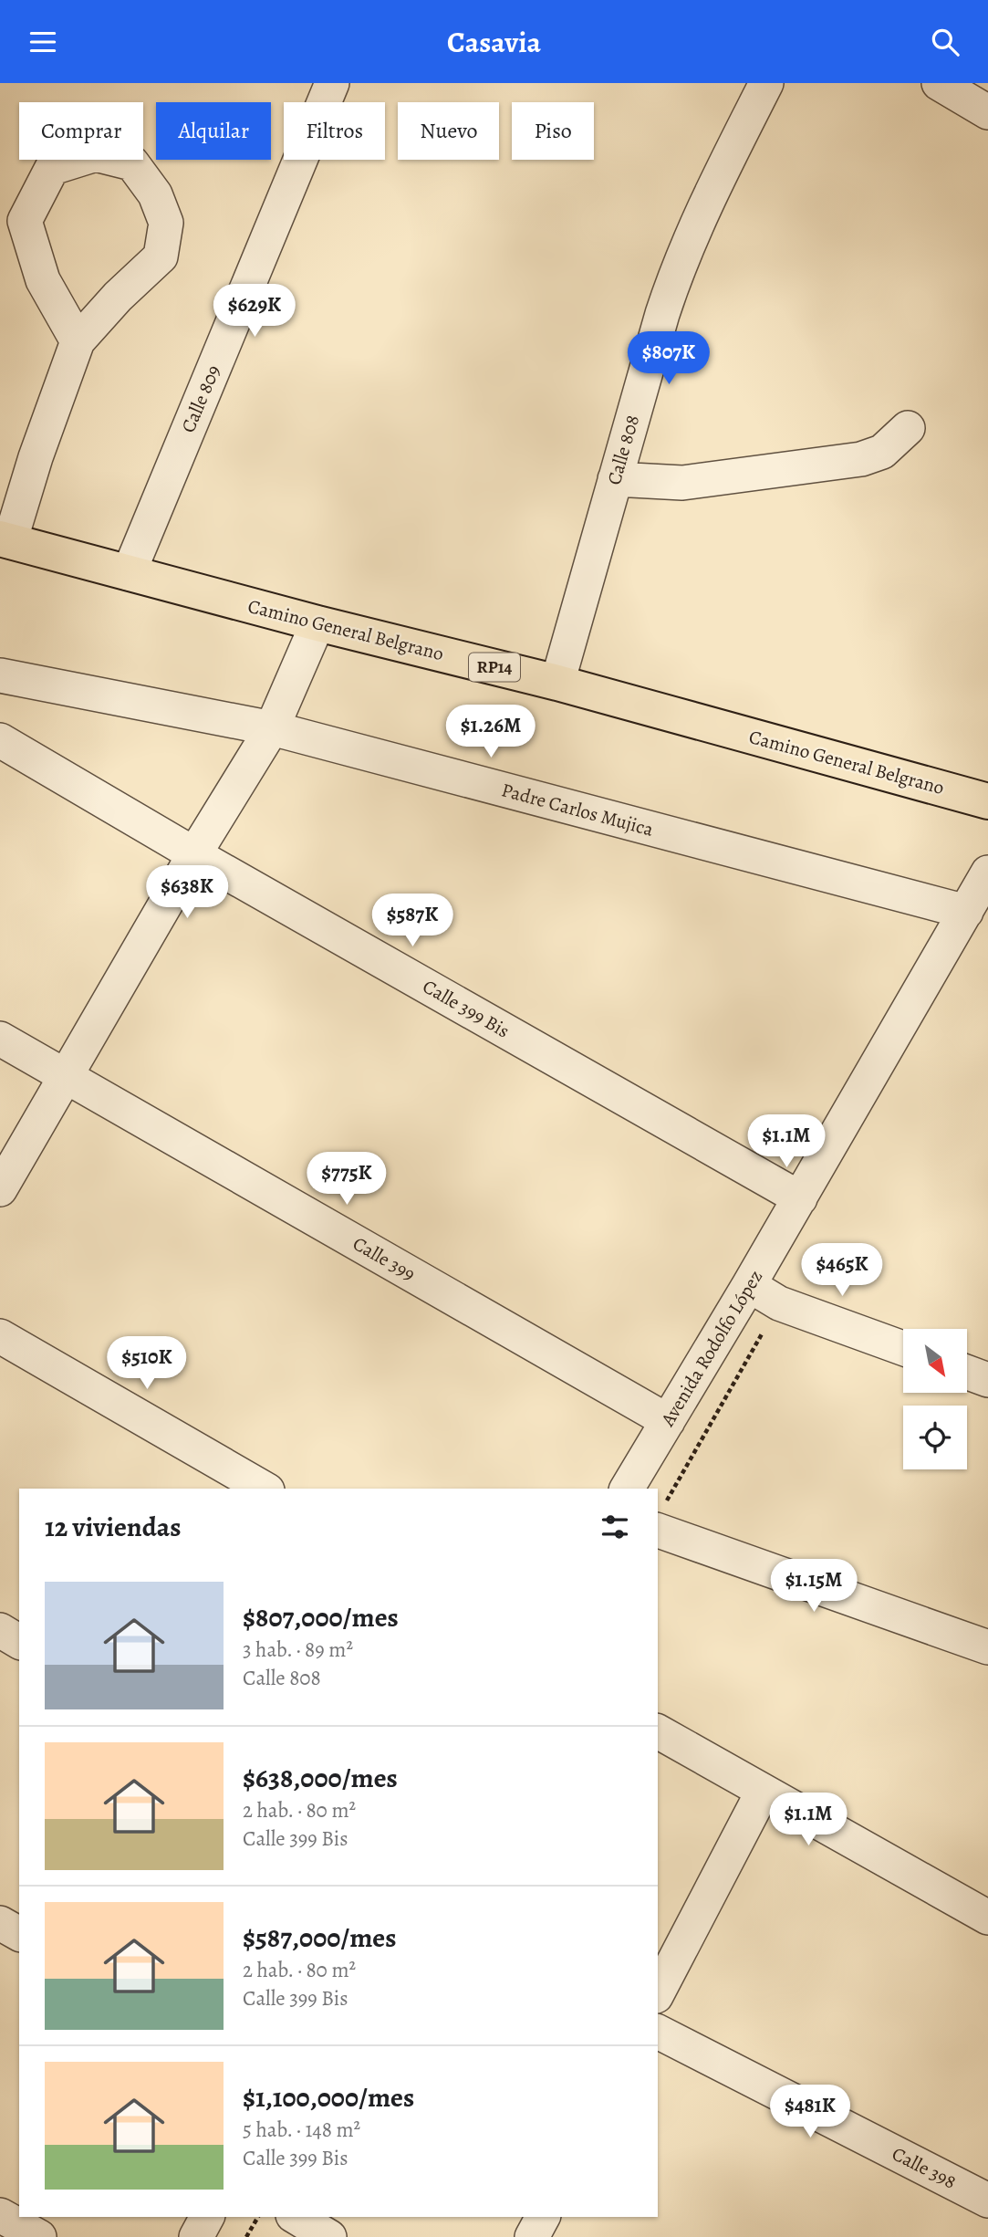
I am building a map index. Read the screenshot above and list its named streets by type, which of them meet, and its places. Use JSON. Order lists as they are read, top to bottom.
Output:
{
  "streets": {
    "main road": ["Camino General Belgrano", "RP14"],
    "street": [
      "Calle 809",
      "Calle 808",
      "Padre Carlos Mujica",
      "Calle 399 Bis",
      "Calle 399",
      "Avenida Rodolfo López",
      "Calle 398"
    ]
  },
  "crossings": [
    ["Calle 809", "Camino General Belgrano"],
    ["Calle 808", "Camino General Belgrano"],
    ["Padre Carlos Mujica", "Avenida Rodolfo López"],
    ["Calle 399 Bis", "Avenida Rodolfo López"],
    ["Calle 399", "Avenida Rodolfo López"]
  ],
  "north": "bottom right",
  "page": {
    "header": "Casavia",
    "chip": [
      "Comprar",
      "Alquilar",
      "Filtros",
      "Nuevo",
      "Piso"
    ],
    "price": [
      "$629K",
      "$807K",
      "$1.26M",
      "$638K",
      "$587K",
      "$1.1M",
      "$775K",
      "$465K",
      "$510K",
      "$1.15M",
      "$1.1M",
      "$481K"
    ],
    "heading": "12 viviendas",
    "list": [
      {
        "name": "$807,000/mes",
        "note": "3 hab. · 89 m² · Calle 808"
      },
      {
        "name": "$638,000/mes",
        "note": "2 hab. · 80 m² · Calle 399 Bis"
      },
      {
        "name": "$587,000/mes",
        "note": "2 hab. · 80 m² · Calle 399 Bis"
      },
      {
        "name": "$1,100,000/mes",
        "note": "5 hab. · 148 m² · Calle 399 Bis"
      }
    ]
  }
}
